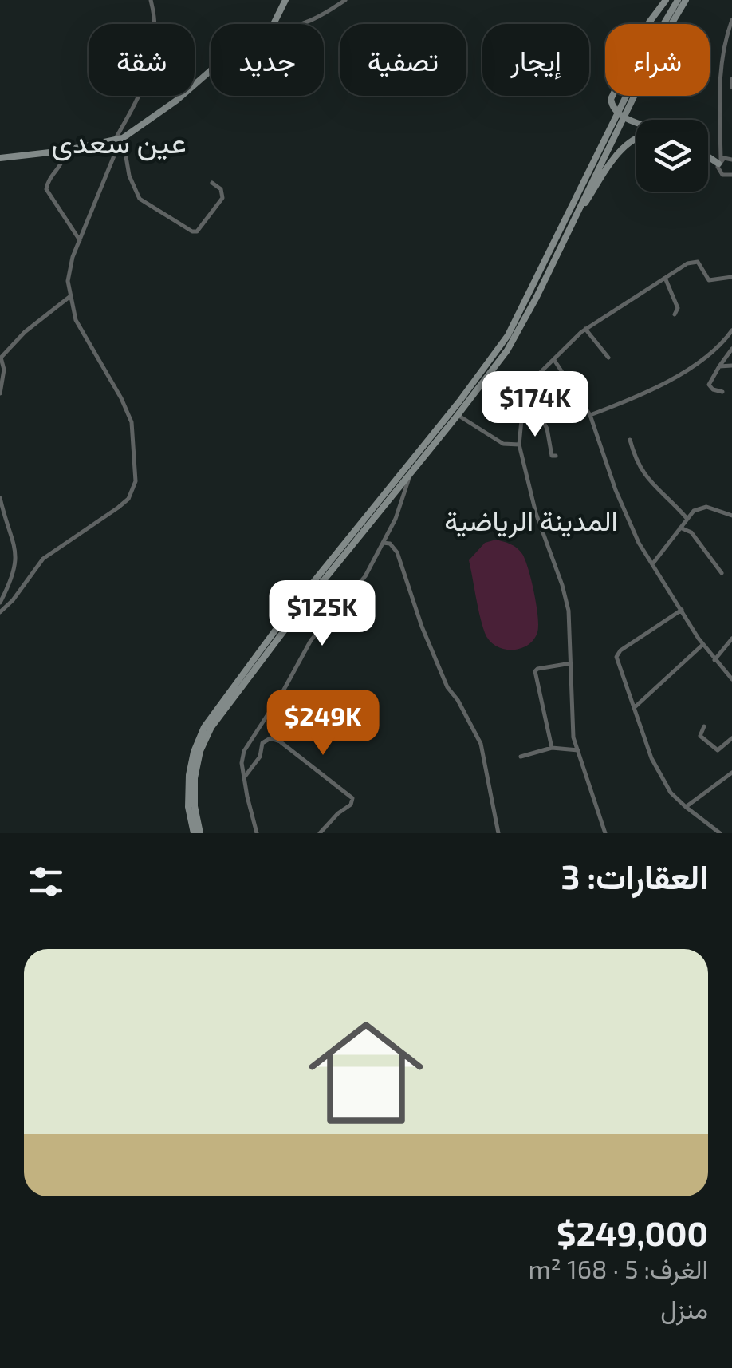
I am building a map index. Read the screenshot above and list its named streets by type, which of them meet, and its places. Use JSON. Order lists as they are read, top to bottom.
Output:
{
  "districts": ["عين سعدى", "المدينة الرياضية"],
  "page": {
    "chip": [
      "شراء",
      "إيجار",
      "تصفية",
      "جديد",
      "شقة"
    ],
    "price": ["$174K", "$125K", "$249K"],
    "heading": "العقارات: 3",
    "list": [
      {
        "name": "$249,000",
        "note": "الغرف: 5 · 168 m² · منزل"
      }
    ]
  }
}
